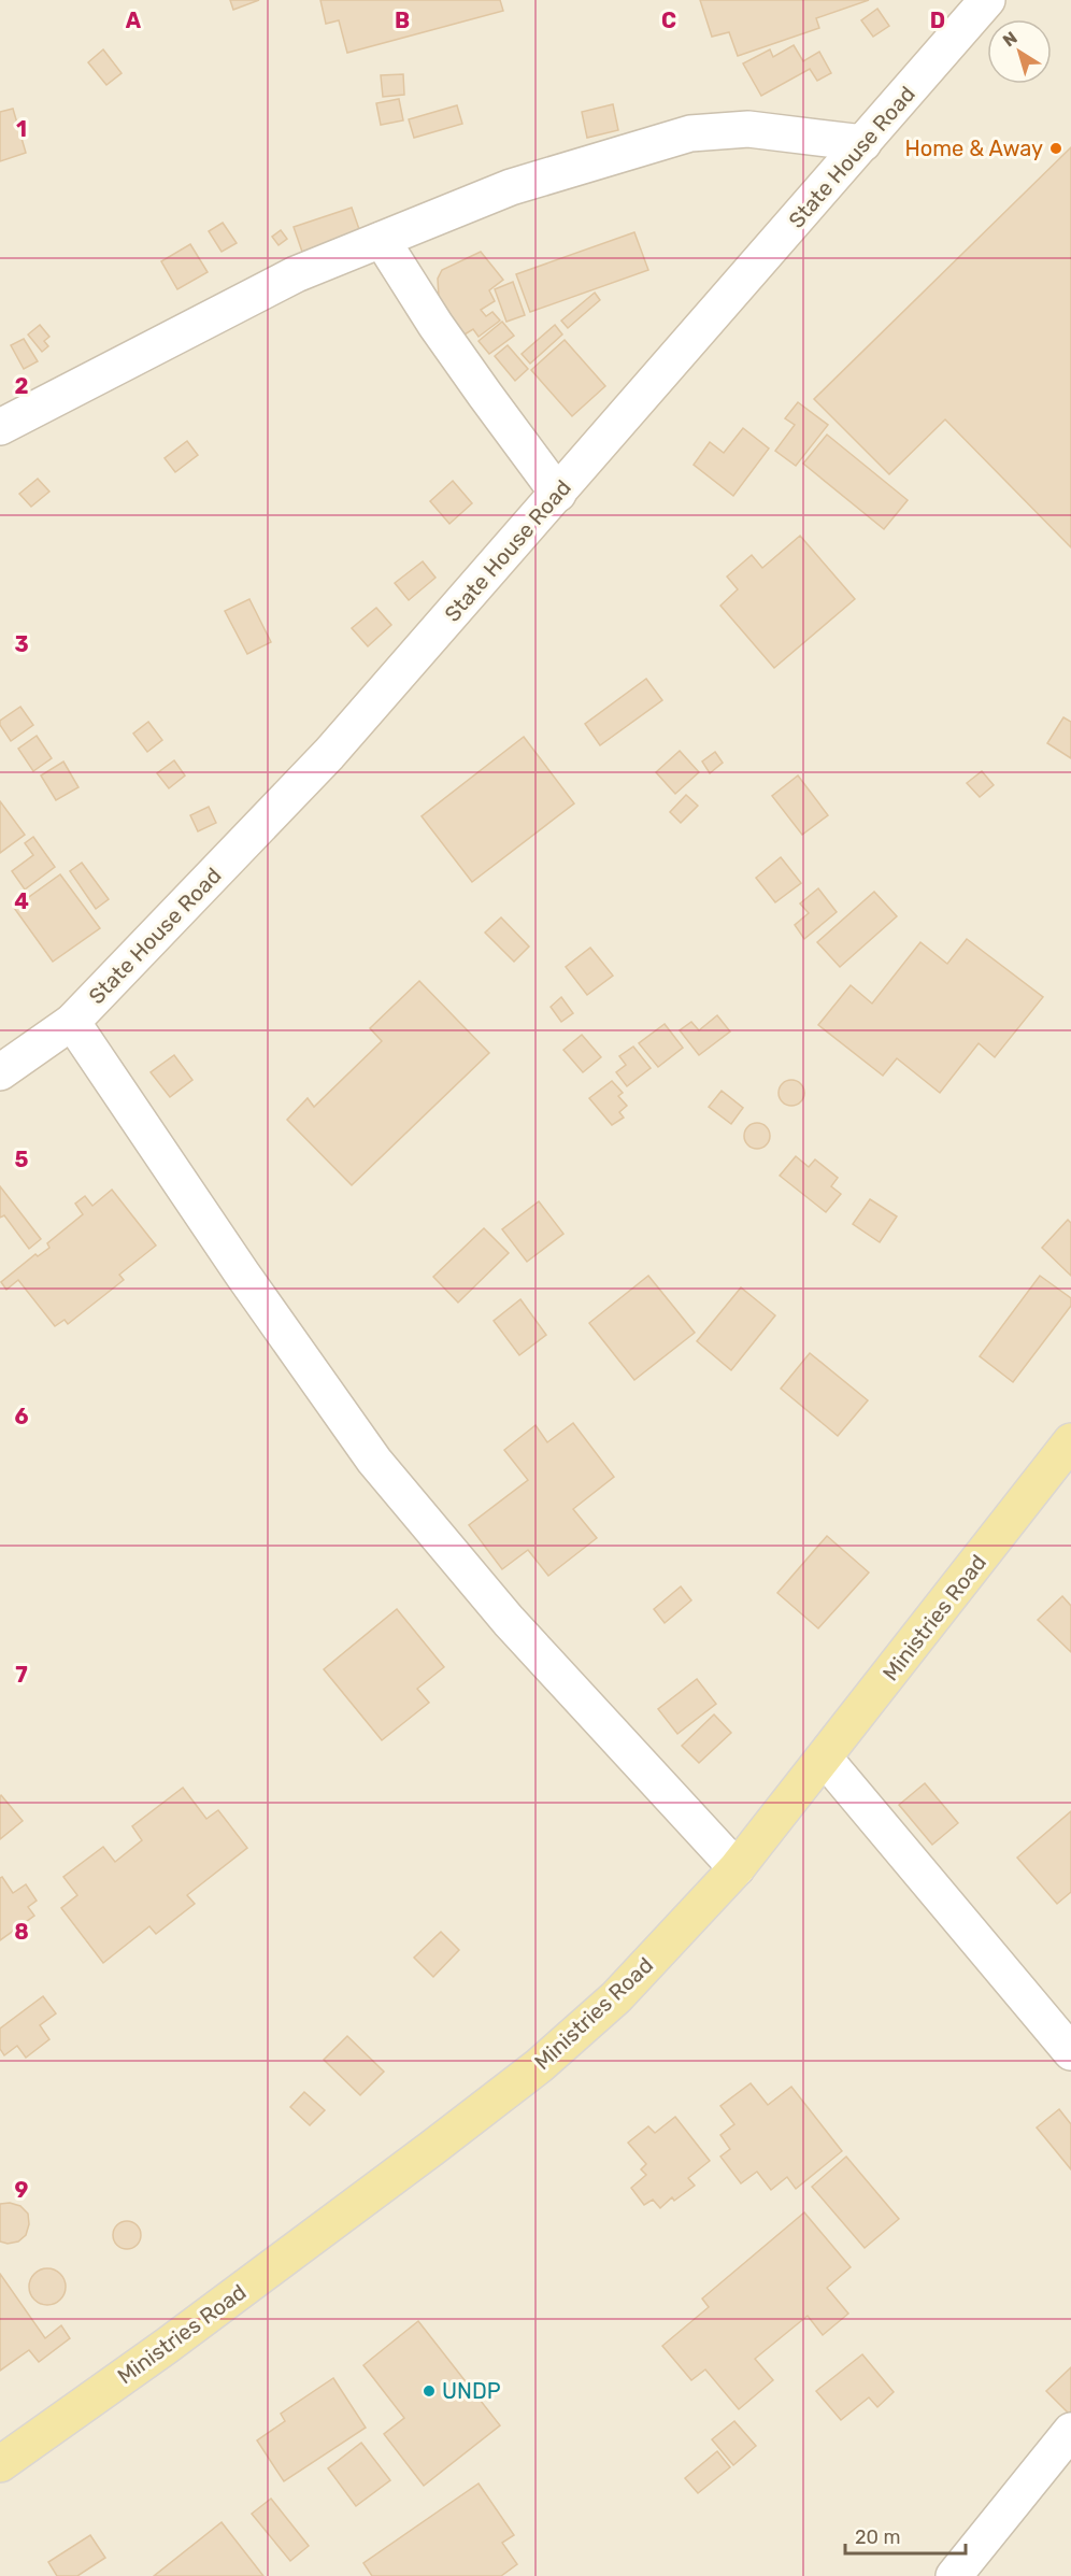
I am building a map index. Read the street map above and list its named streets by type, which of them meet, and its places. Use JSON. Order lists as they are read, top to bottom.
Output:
{
  "streets": {
    "main road": ["Ministries Road"],
    "street": ["State House Road"]
  },
  "places": ["Home & Away", "UNDP"],
  "scale_bar": "20 m",
  "north": "top left",
  "grid": {
    "columns": [
      "A",
      "B",
      "C",
      "D"
    ],
    "rows": [
      "1",
      "2",
      "3",
      "4",
      "5",
      "6",
      "7",
      "8",
      "9"
    ]
  }
}
